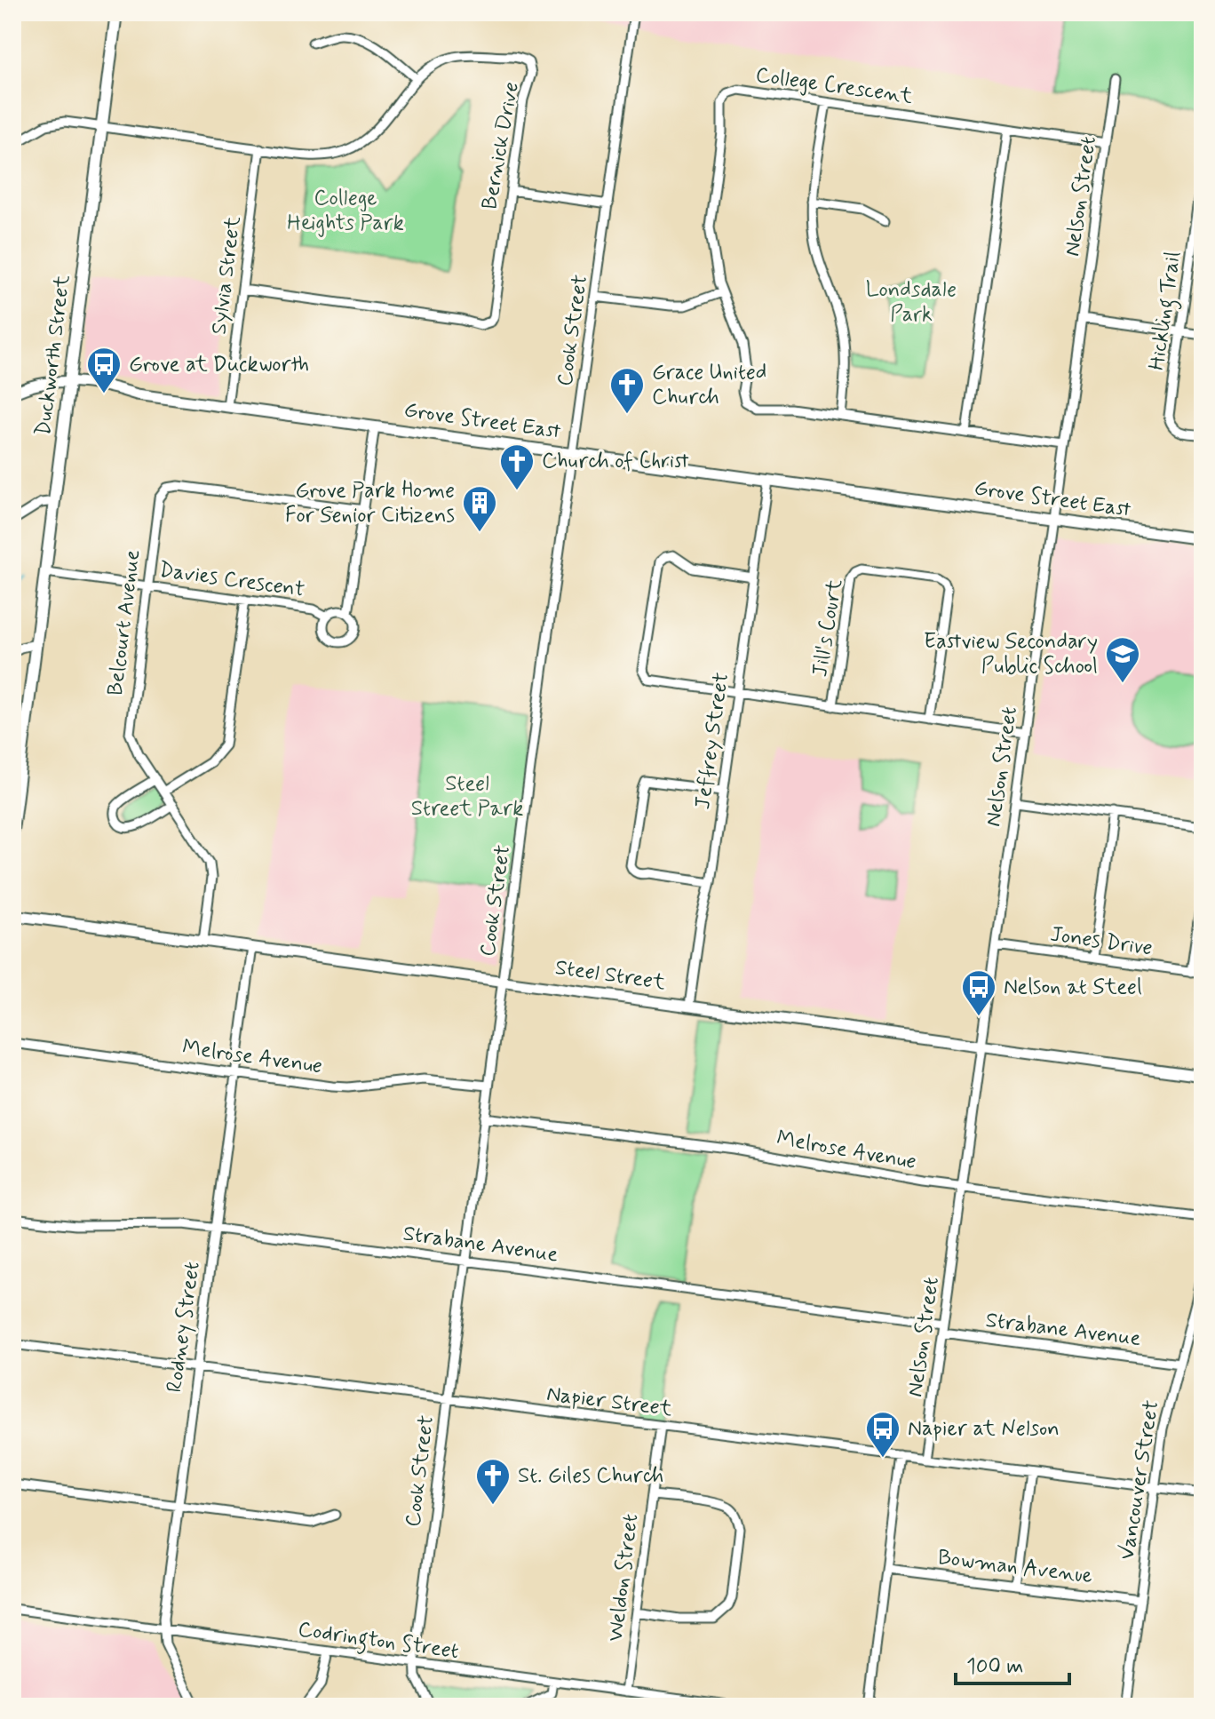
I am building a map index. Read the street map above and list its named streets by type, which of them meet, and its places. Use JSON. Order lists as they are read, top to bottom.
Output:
{
  "streets": {
    "main road": ["Duckworth Street"],
    "street": [
      "College Crescent",
      "Bernick Drive",
      "Nelson Street",
      "Sylvia Street",
      "Hickling Trail",
      "Cook Street",
      "Grove Street East",
      "Davies Crescent",
      "Belcourt Avenue",
      "Jill's Court",
      "Jeffrey Street",
      "Jones Drive",
      "Steel Street",
      "Melrose Avenue",
      "Strabane Avenue",
      "Rodney Street",
      "Napier Street",
      "Vancouver Street",
      "Bowman Avenue",
      "Weldon Street",
      "Codrington Street"
    ]
  },
  "crossings": [
    ["College Crescent", "Nelson Street"],
    ["Bernick Drive", "Sylvia Street"],
    ["Bernick Drive", "Duckworth Street"],
    ["Nelson Street", "Grove Street East"],
    ["Nelson Street", "Jones Drive"],
    ["Nelson Street", "Steel Street"],
    ["Nelson Street", "Melrose Avenue"],
    ["Nelson Street", "Strabane Avenue"],
    ["Nelson Street", "Napier Street"],
    ["Sylvia Street", "Grove Street East"],
    ["Cook Street", "Grove Street East"],
    ["Cook Street", "Steel Street"],
    ["Cook Street", "Melrose Avenue"],
    ["Cook Street", "Strabane Avenue"],
    ["Cook Street", "Napier Street"],
    ["Cook Street", "Codrington Street"],
    ["Duckworth Street", "Grove Street East"],
    ["Duckworth Street", "Davies Crescent"],
    ["Grove Street East", "Davies Crescent"],
    ["Grove Street East", "Jeffrey Street"],
    ["Davies Crescent", "Belcourt Avenue"],
    ["Belcourt Avenue", "Steel Street"],
    ["Jeffrey Street", "Steel Street"],
    ["Steel Street", "Rodney Street"],
    ["Melrose Avenue", "Rodney Street"],
    ["Strabane Avenue", "Rodney Street"],
    ["Strabane Avenue", "Vancouver Street"],
    ["Rodney Street", "Napier Street"],
    ["Rodney Street", "Codrington Street"],
    ["Napier Street", "Vancouver Street"],
    ["Napier Street", "Weldon Street"],
    ["Vancouver Street", "Bowman Avenue"],
    ["Weldon Street", "Codrington Street"]
  ],
  "parks": ["College Heights Park", "Londsdale Park", "Steel Street Park"],
  "places": {
    "bus stop": ["Grove at Duckworth", "Nelson at Steel", "Napier at Nelson"],
    "church": ["Grace United Church", "Church of Christ", "St. Giles Church"],
    "building": ["Grove Park Home For Senior Citizens"],
    "school or university": ["Eastview Secondary Public School"]
  },
  "scale_bar": "100 m"
}
